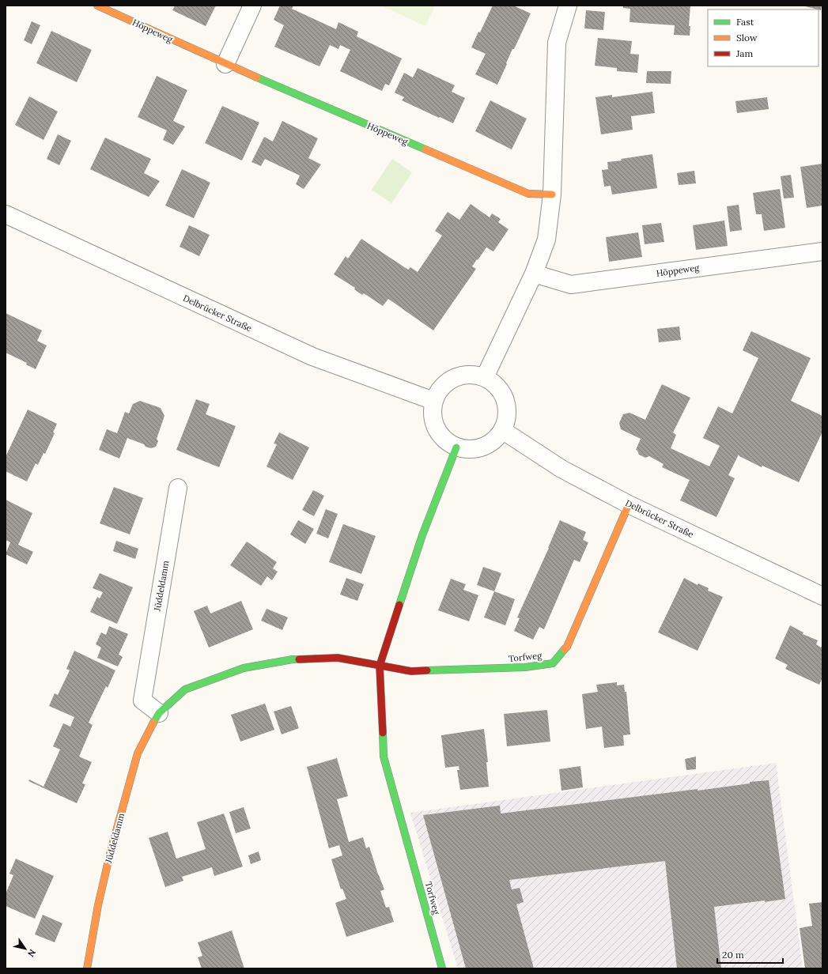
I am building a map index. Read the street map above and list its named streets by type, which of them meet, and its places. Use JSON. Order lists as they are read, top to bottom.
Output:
{
  "streets": {
    "street": [
      "Höppeweg",
      "Delbrücker Straße",
      "Jüddeldamm",
      "Torfweg"
    ]
  },
  "crossings": [
    ["Delbrücker Straße", "Torfweg"],
    ["Jüddeldamm", "Torfweg"]
  ],
  "legend": ["Fast", "Slow", "Jam"],
  "scale_bar": "20 m",
  "north": "bottom right"
}
